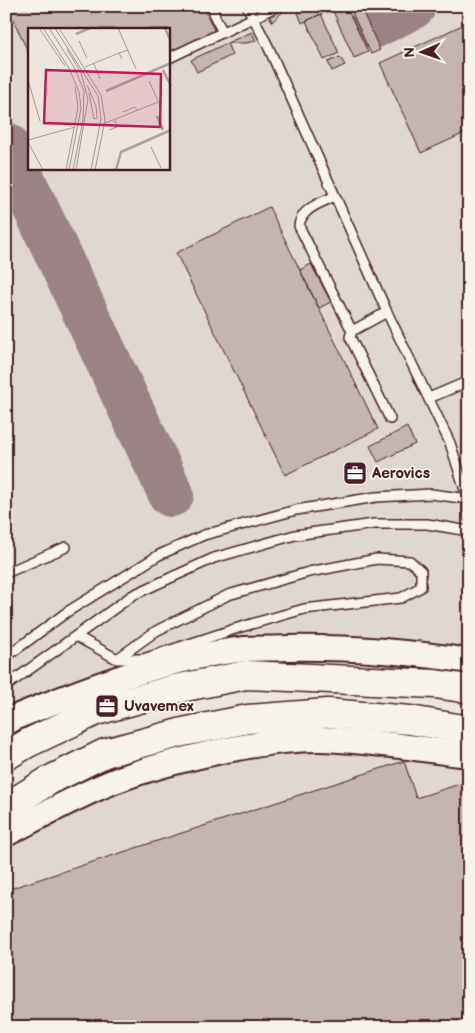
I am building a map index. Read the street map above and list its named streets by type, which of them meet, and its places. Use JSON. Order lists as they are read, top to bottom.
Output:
{
  "places": {
    "office": ["Aerovics", "Uvavemex"]
  },
  "north": "left"
}
